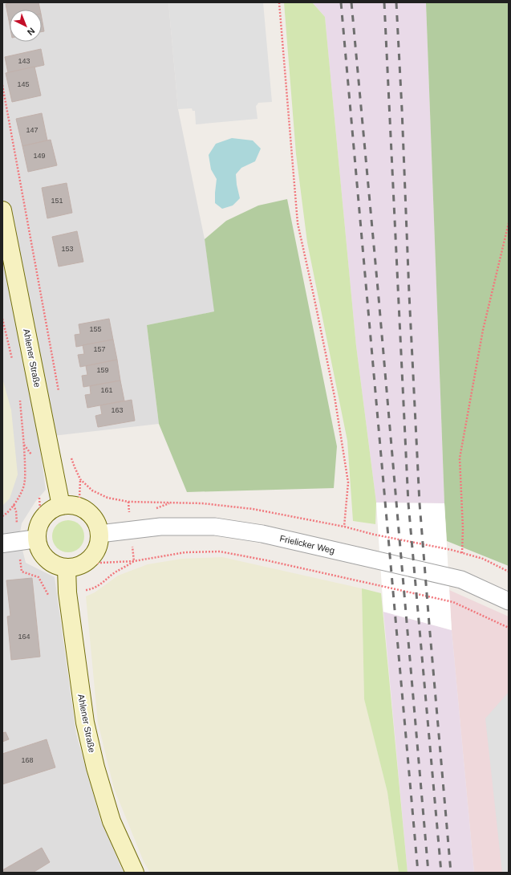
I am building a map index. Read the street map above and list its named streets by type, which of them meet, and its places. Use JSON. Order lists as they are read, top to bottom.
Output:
{
  "streets": {
    "main road": ["Ahlener Straße"],
    "street": ["Frielicker Weg"]
  },
  "crossings": [
    ["Ahlener Straße", "Frielicker Weg"]
  ],
  "house_numbers": [
    "143",
    "145",
    "147",
    "149",
    "151",
    "153",
    "155",
    "157",
    "159",
    "161",
    "163",
    "164",
    "168"
  ],
  "north": "bottom right"
}
